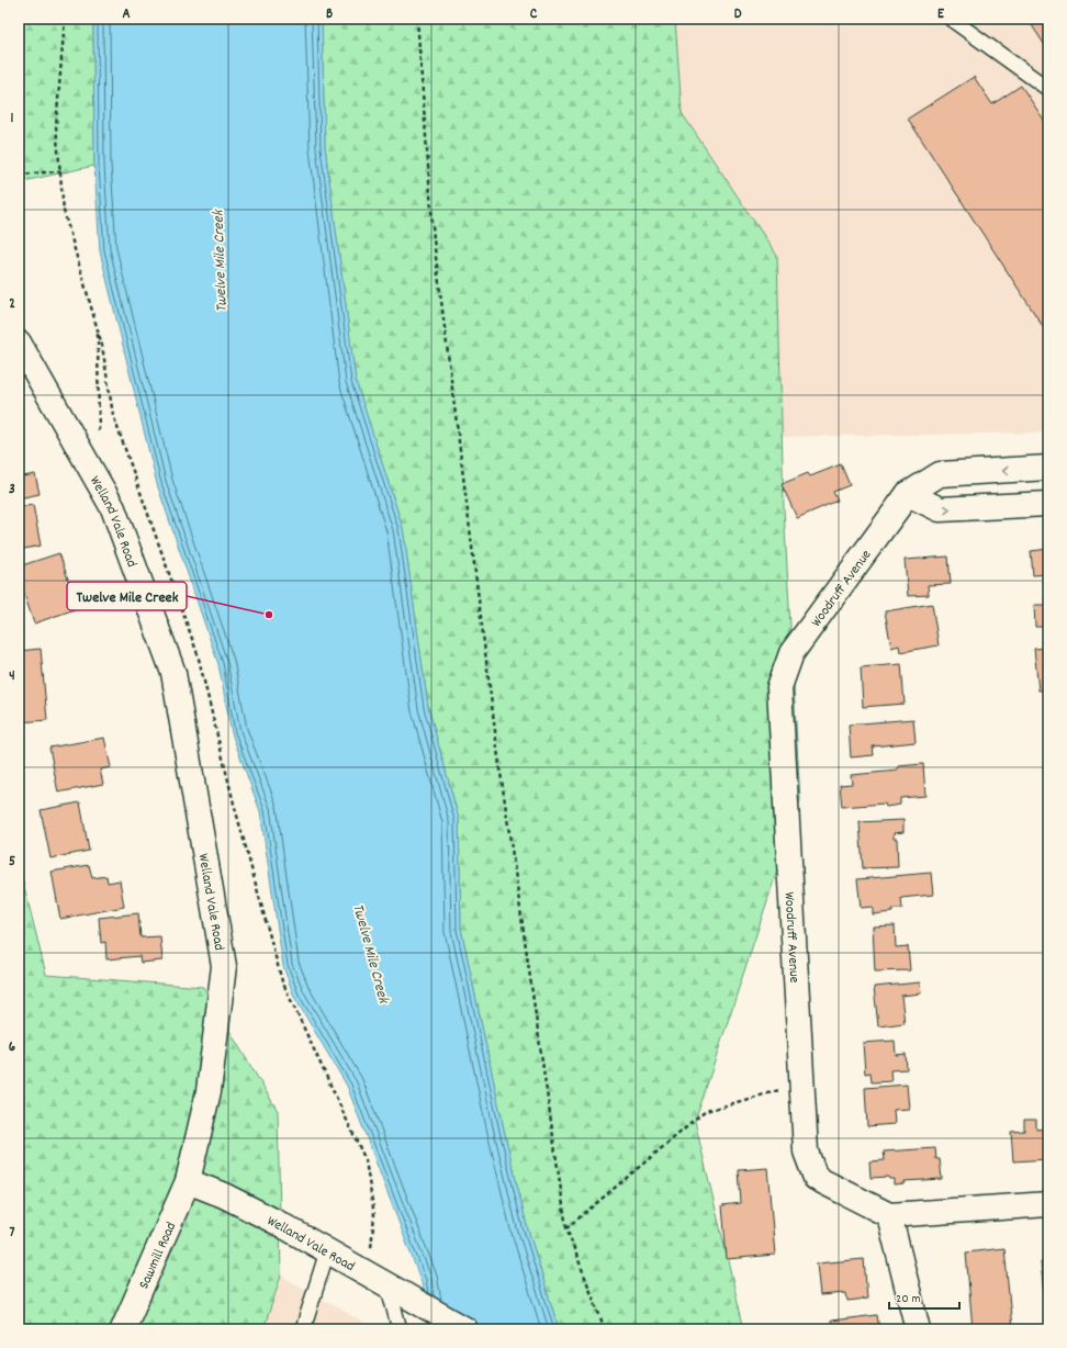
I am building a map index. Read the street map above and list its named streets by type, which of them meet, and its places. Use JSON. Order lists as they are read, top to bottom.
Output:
{
  "streets": {
    "street": ["Welland Vale Road", "Woodruff Avenue", "Sawmill Road"]
  },
  "crossings": [
    ["Welland Vale Road", "Sawmill Road"]
  ],
  "water": ["Twelve Mile Creek"],
  "places": ["Twelve Mile Creek"],
  "scale_bar": "20 m",
  "grid": {
    "columns": [
      "A",
      "B",
      "C",
      "D",
      "E"
    ],
    "rows": [
      "1",
      "2",
      "3",
      "4",
      "5",
      "6",
      "7"
    ]
  }
}
